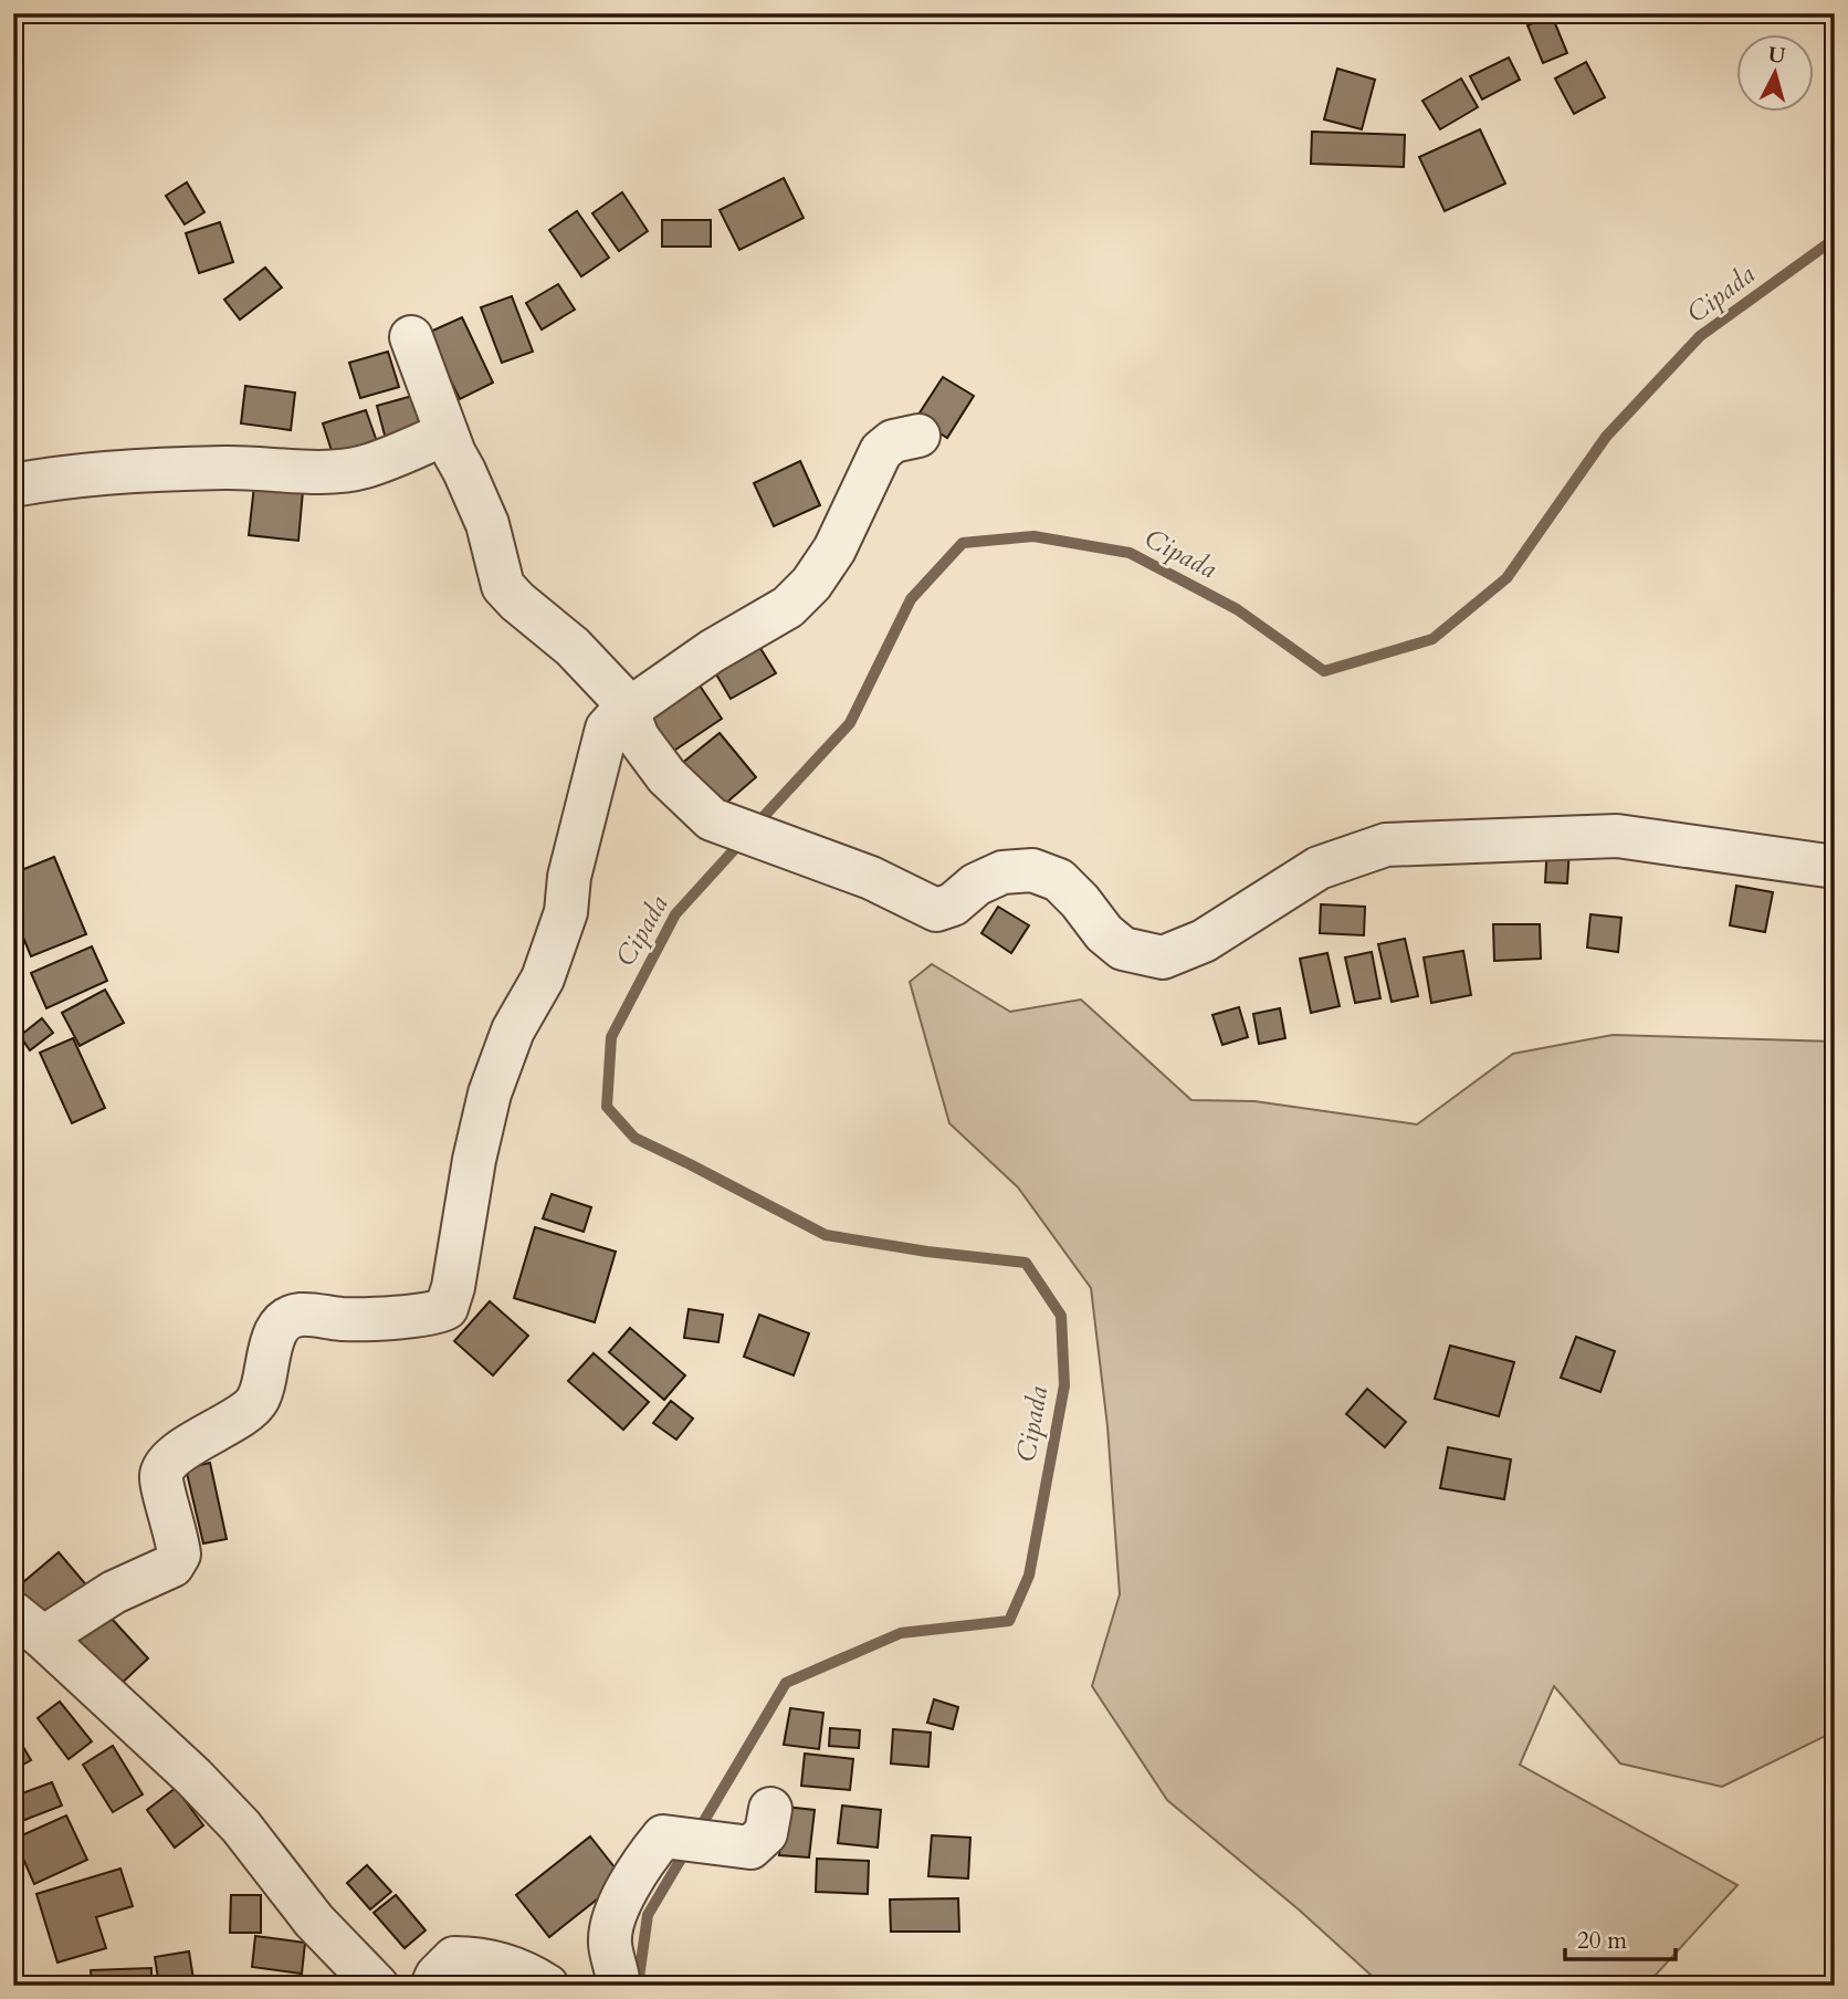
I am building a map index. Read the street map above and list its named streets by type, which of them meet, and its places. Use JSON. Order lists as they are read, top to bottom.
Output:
{
  "water": ["Cipada"],
  "scale_bar": "20 m",
  "north": "top"
}
